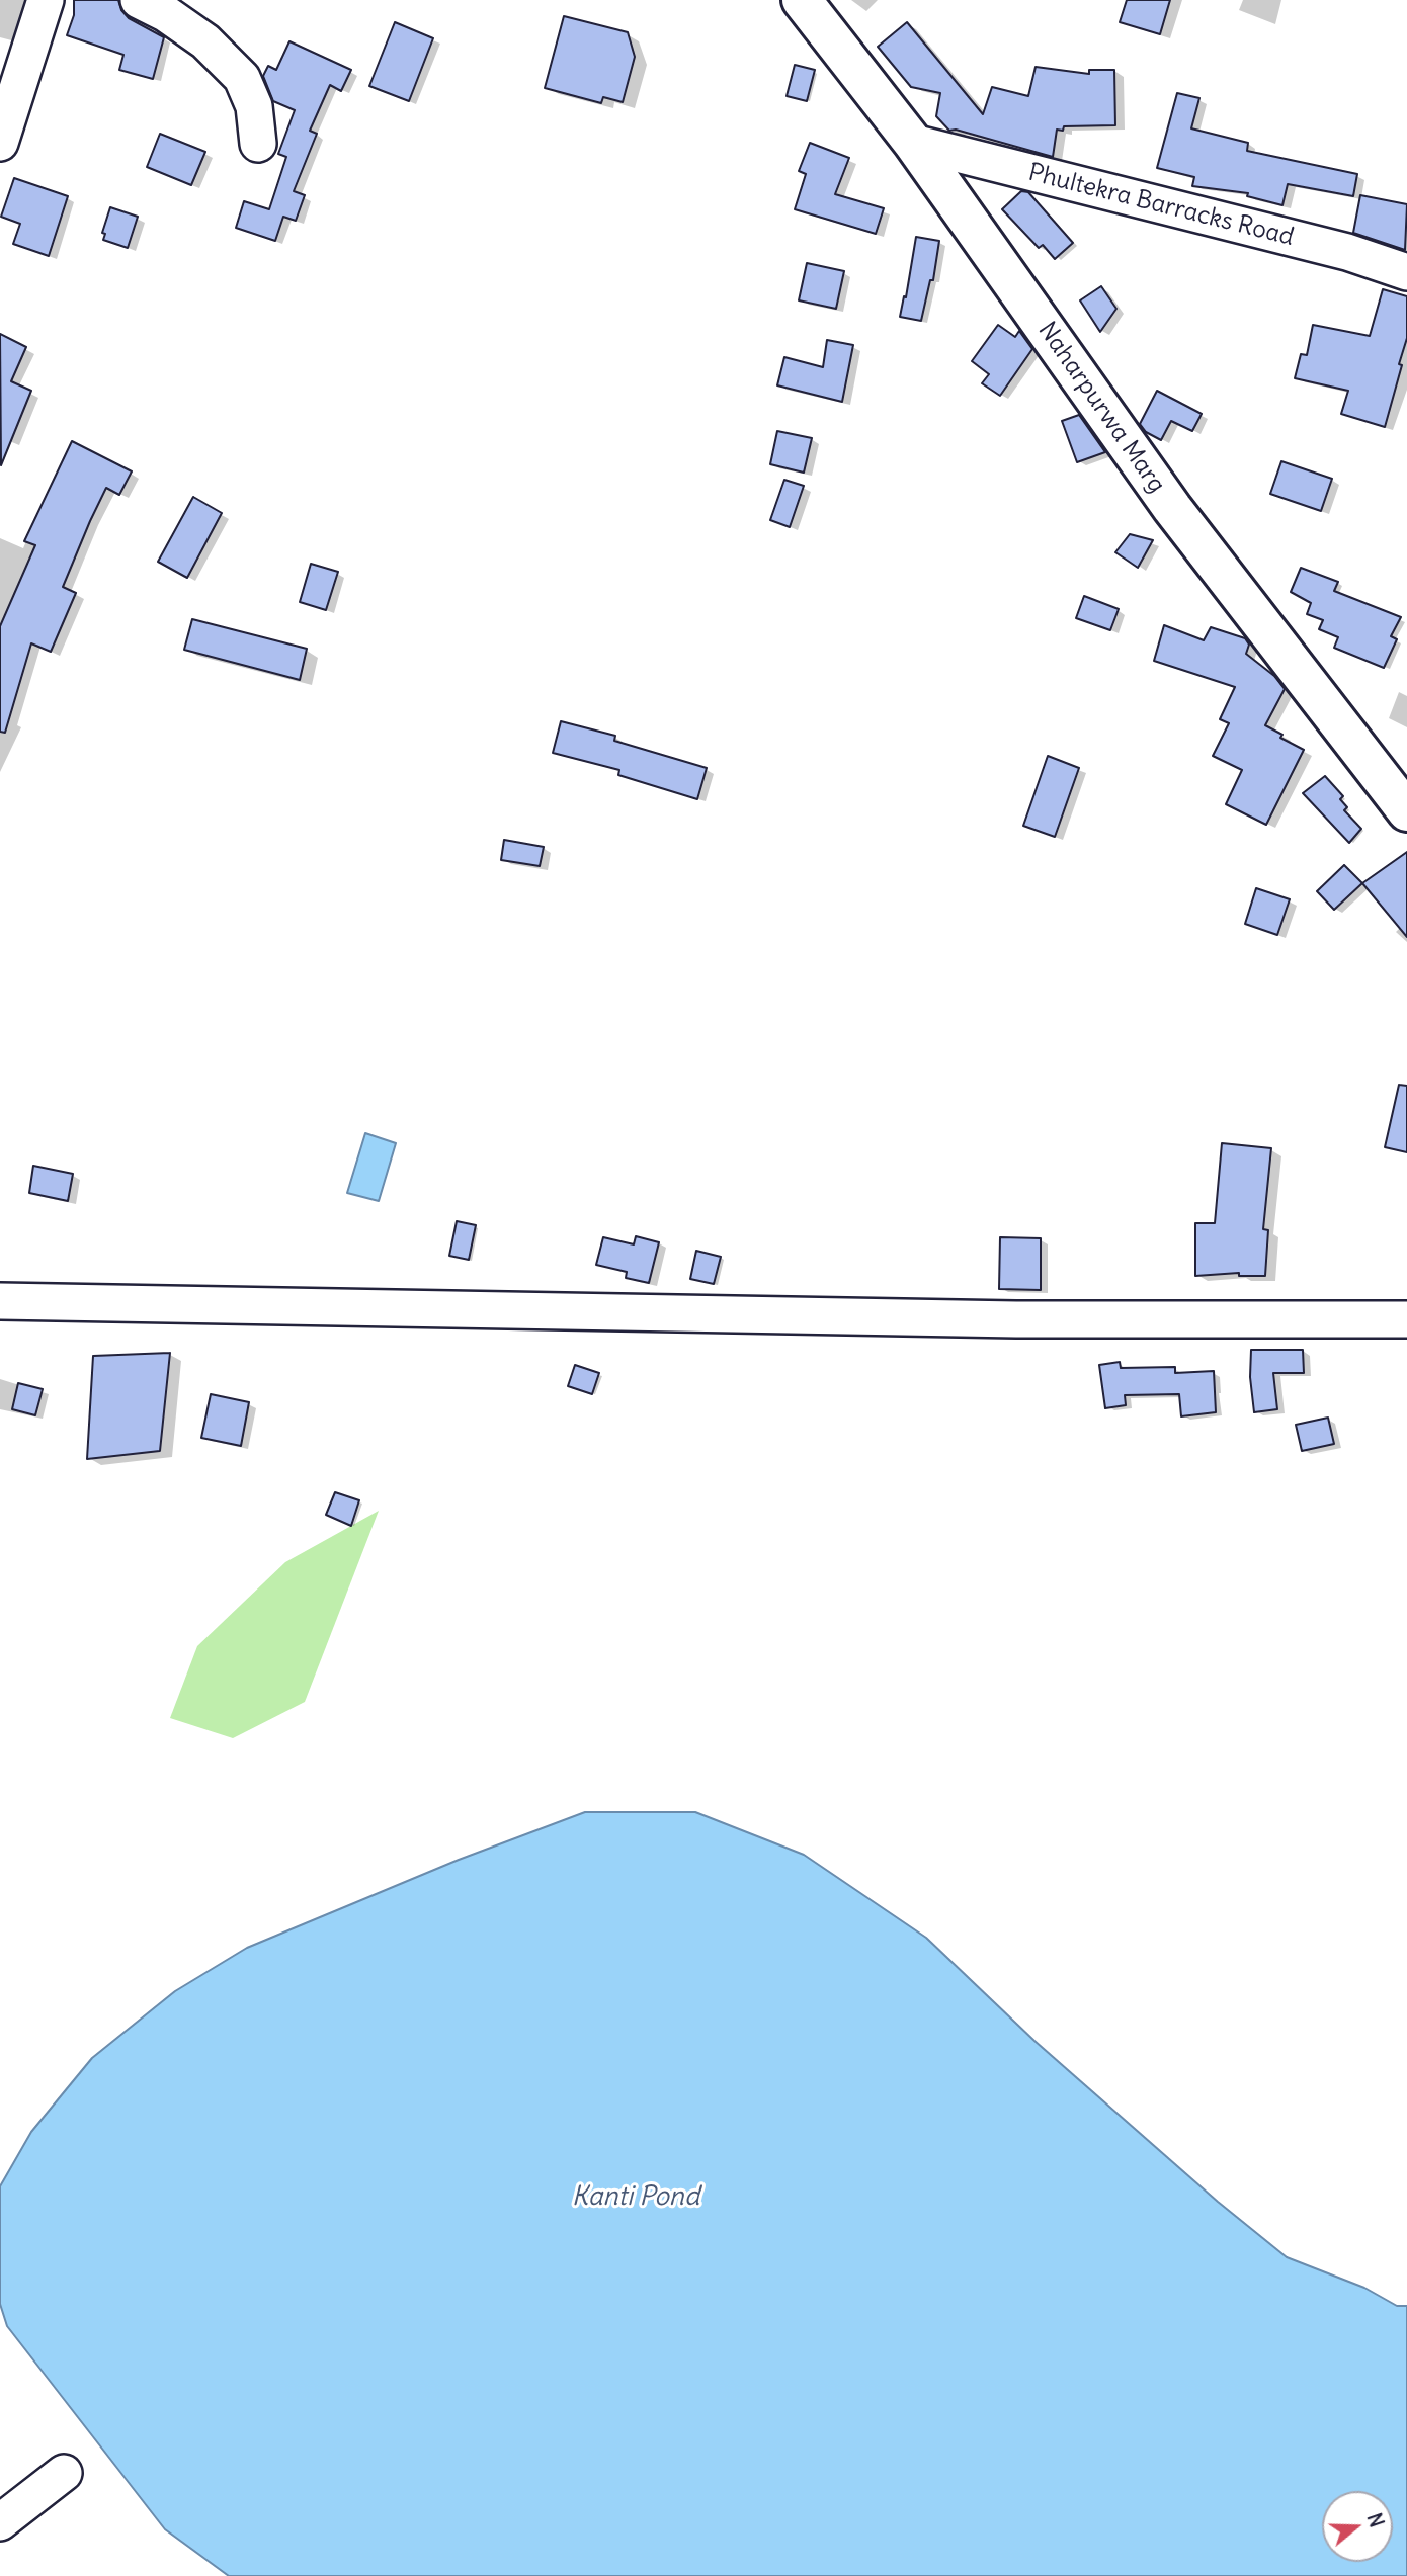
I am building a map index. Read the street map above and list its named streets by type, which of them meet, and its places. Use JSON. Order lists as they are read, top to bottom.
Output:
{
  "streets": {
    "main road": ["Naharpurwa Marg"],
    "street": ["Phultekra Barracks Road"]
  },
  "crossings": [
    ["Phultekra Barracks Road", "Naharpurwa Marg"]
  ],
  "water": ["Kanti Pond"],
  "north": "right"
}
